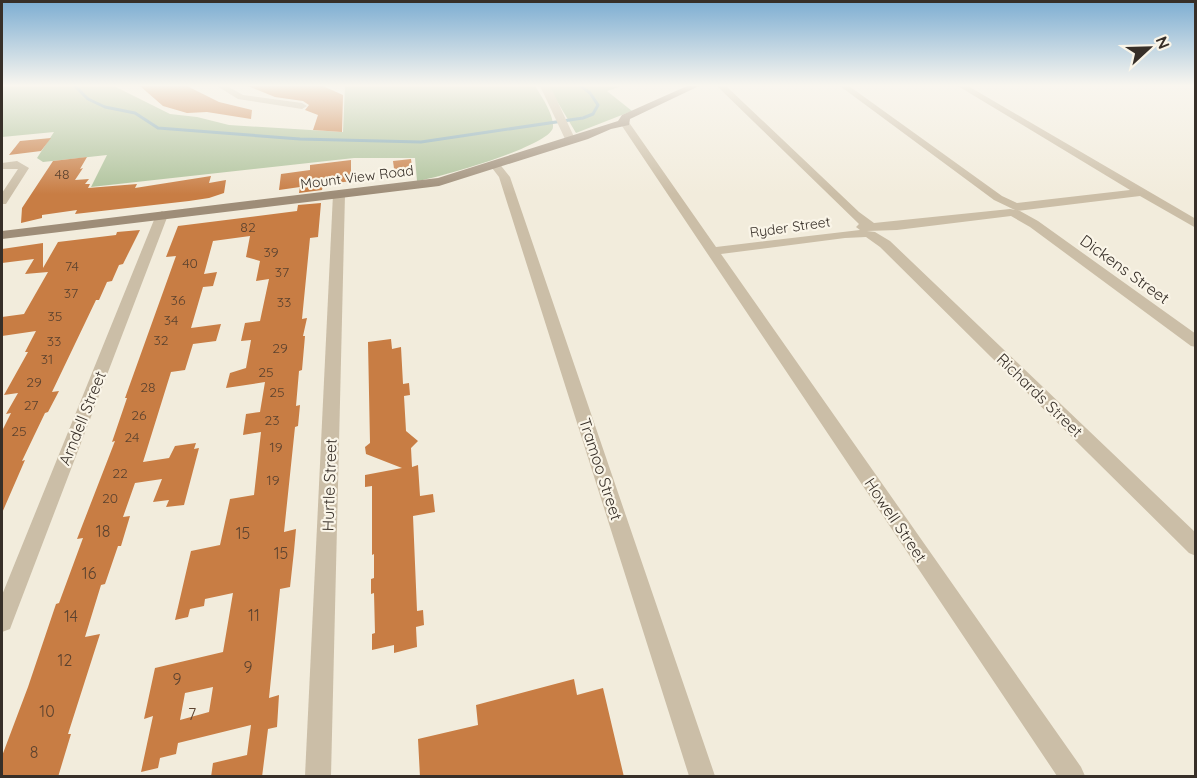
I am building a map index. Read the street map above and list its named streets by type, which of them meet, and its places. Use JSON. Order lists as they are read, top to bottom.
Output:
{
  "streets": {
    "street": [
      "Mount View Road",
      "Ryder Street",
      "Dickens Street",
      "Richards Street",
      "Arndell Street",
      "Tramoo Street",
      "Hurtle Street",
      "Howell Street"
    ]
  },
  "crossings": [
    ["Mount View Road", "Arndell Street"],
    ["Mount View Road", "Tramoo Street"],
    ["Mount View Road", "Hurtle Street"],
    ["Mount View Road", "Howell Street"],
    ["Ryder Street", "Dickens Street"],
    ["Ryder Street", "Richards Street"],
    ["Ryder Street", "Howell Street"]
  ],
  "house_numbers": [
    "48",
    "82",
    "39",
    "40",
    "74",
    "37",
    "37",
    "36",
    "33",
    "35",
    "34",
    "32",
    "33",
    "29",
    "31",
    "25",
    "29",
    "28",
    "25",
    "27",
    "26",
    "23",
    "25",
    "24",
    "19",
    "22",
    "19",
    "20",
    "18",
    "15",
    "15",
    "16",
    "11",
    "14",
    "12",
    "9",
    "9",
    "10",
    "7",
    "8"
  ],
  "north": "right"
}
